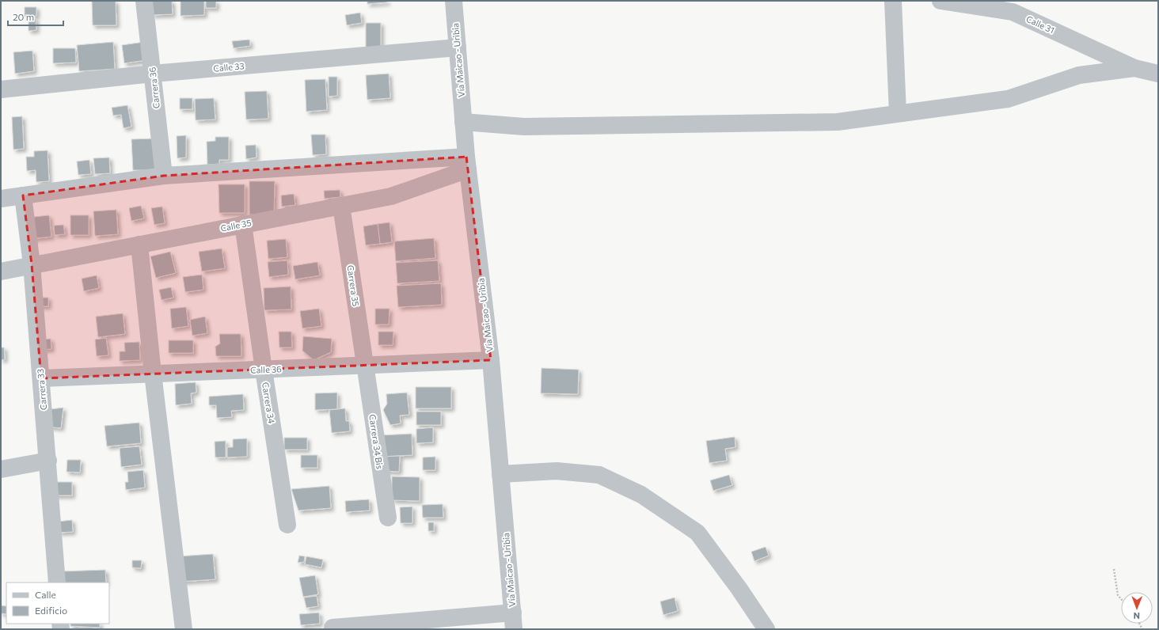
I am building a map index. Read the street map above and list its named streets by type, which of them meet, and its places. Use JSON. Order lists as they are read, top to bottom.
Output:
{
  "streets": {
    "street": [
      "Calle 31",
      "Vía Maicao - Uribia",
      "Calle 33",
      "Carrera 36",
      "Calle 35",
      "Carrera 35",
      "Calle 36",
      "Carrera 33",
      "Carrera 34",
      "Carrera 34 Bis"
    ]
  },
  "crossings": [
    ["Vía Maicao - Uribia", "Calle 33"],
    ["Vía Maicao - Uribia", "Calle 35"],
    ["Vía Maicao - Uribia", "Calle 36"],
    ["Calle 33", "Carrera 36"],
    ["Calle 35", "Carrera 35"],
    ["Calle 35", "Carrera 33"],
    ["Calle 35", "Carrera 34"],
    ["Carrera 35", "Calle 36"],
    ["Carrera 35", "Carrera 34 Bis"],
    ["Calle 36", "Carrera 33"],
    ["Calle 36", "Carrera 34"],
    ["Calle 36", "Carrera 34 Bis"]
  ],
  "legend": ["Calle", "Edificio"],
  "scale_bar": "20 m",
  "north": "bottom"
}
